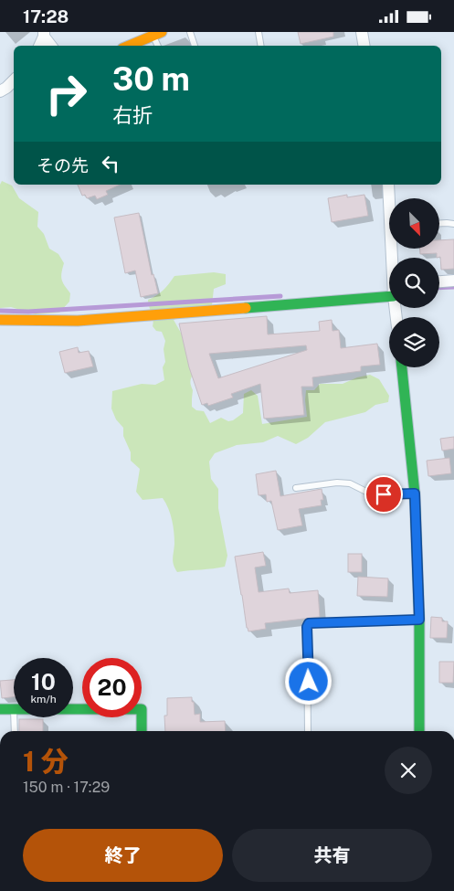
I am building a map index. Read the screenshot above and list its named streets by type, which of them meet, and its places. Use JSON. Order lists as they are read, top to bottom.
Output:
{
  "north": "bottom right",
  "page": {
    "status": "17:28",
    "turn": ["30 m", "右折"],
    "then": "その先",
    "speed": "10 km/h",
    "limit": "20",
    "heading": ["1 分", "150 m · 17:29"],
    "buttons": ["終了", "共有"]
  }
}
